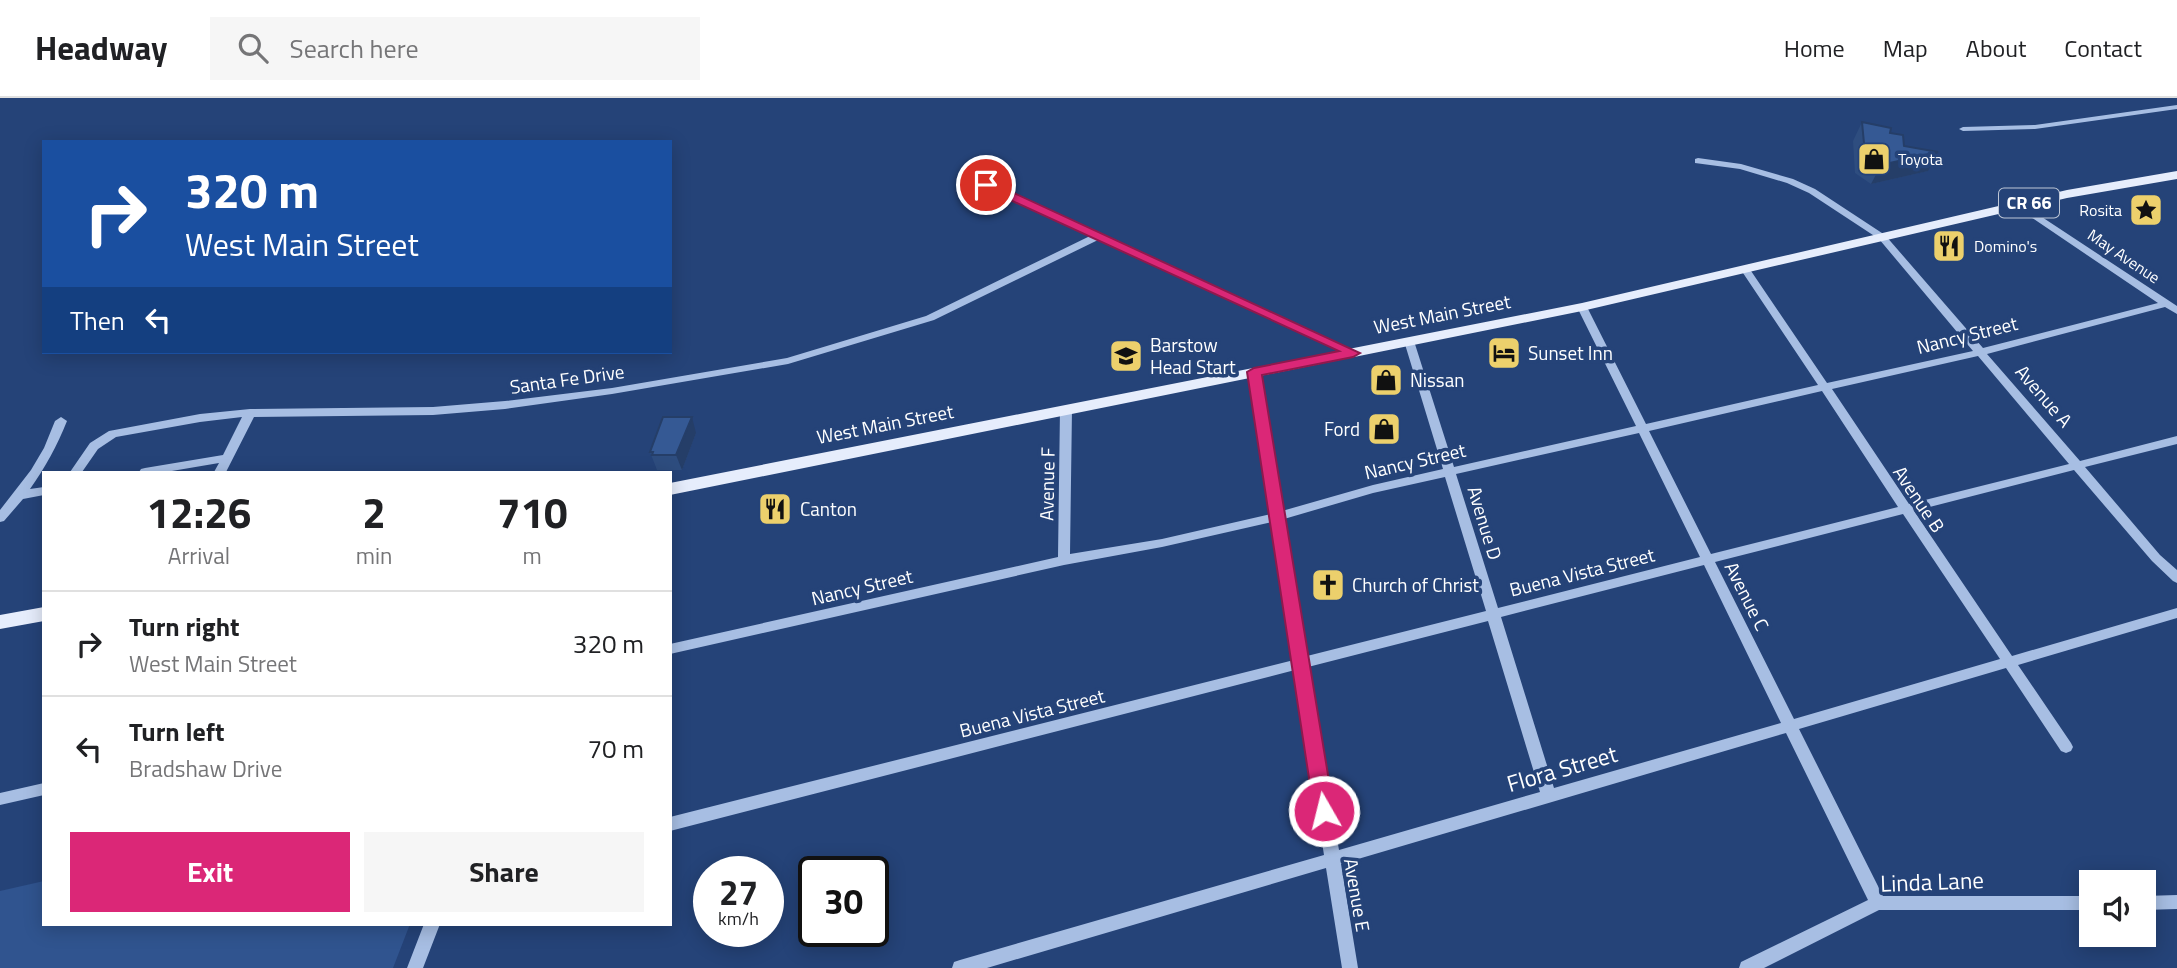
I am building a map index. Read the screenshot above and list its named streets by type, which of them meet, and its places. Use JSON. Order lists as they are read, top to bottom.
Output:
{
  "streets": {
    "main road": ["CR 66", "West Main Street"],
    "street": [
      "May Avenue",
      "Nancy Street",
      "Santa Fe Drive",
      "Avenue A",
      "Avenue F",
      "Avenue B",
      "Avenue D",
      "Buena Vista Street",
      "Avenue C",
      "Flora Street",
      "Linda Lane",
      "Avenue E"
    ]
  },
  "crossings": [
    ["May Avenue", "West Main Street"],
    ["May Avenue", "Nancy Street"],
    ["West Main Street", "Avenue A"],
    ["West Main Street", "Avenue F"],
    ["West Main Street", "Avenue B"],
    ["West Main Street", "Avenue D"],
    ["West Main Street", "Avenue C"],
    ["West Main Street", "Avenue E"],
    ["Nancy Street", "Avenue A"],
    ["Nancy Street", "Avenue F"],
    ["Nancy Street", "Avenue B"],
    ["Nancy Street", "Avenue D"],
    ["Nancy Street", "Avenue C"],
    ["Nancy Street", "Avenue E"],
    ["Avenue A", "Buena Vista Street"],
    ["Avenue B", "Buena Vista Street"],
    ["Avenue B", "Flora Street"],
    ["Avenue D", "Buena Vista Street"],
    ["Avenue D", "Flora Street"],
    ["Buena Vista Street", "Avenue C"],
    ["Buena Vista Street", "Avenue E"],
    ["Avenue C", "Flora Street"],
    ["Avenue C", "Linda Lane"],
    ["Flora Street", "Avenue E"]
  ],
  "places": {
    "shop": ["Toyota", "Nissan", "Ford"],
    "place": ["Rosita"],
    "restaurant": ["Domino's", "Canton"],
    "hotel": ["Sunset Inn"],
    "school or university": ["Barstow Head Start"],
    "church": ["Church of Christ"]
  },
  "page": {
    "header": "Headway",
    "search": "Search here",
    "nav": [
      "Home",
      "Map",
      "About",
      "Contact"
    ],
    "turn": ["320 m", "West Main Street"],
    "then": "Then",
    "eta": [
      "12:26",
      "Arrival",
      "2",
      "min",
      "710",
      "m"
    ],
    "list": [
      {
        "name": "Turn right",
        "note": "West Main Street",
        "value": "320 m"
      },
      {
        "name": "Turn left",
        "note": "Bradshaw Drive",
        "value": "70 m"
      }
    ],
    "buttons": ["Exit", "Share"],
    "speed": "27 km/h",
    "limit": "30"
  }
}
